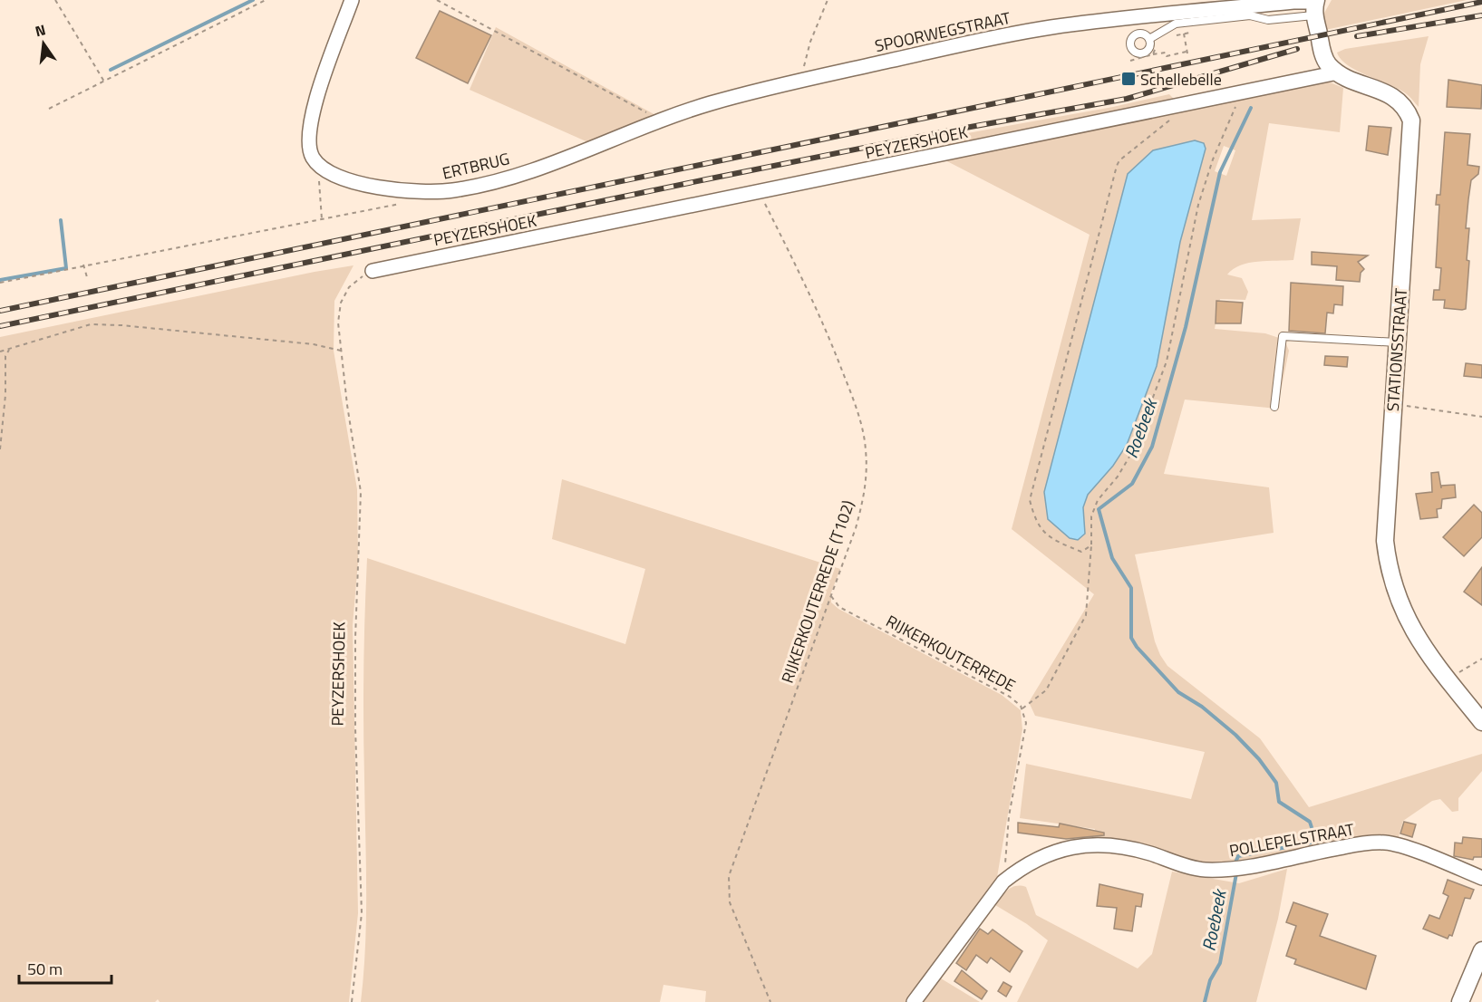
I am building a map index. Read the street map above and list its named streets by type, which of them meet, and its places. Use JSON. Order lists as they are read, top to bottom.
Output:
{
  "streets": {
    "street": [
      "SPOORWEGSTRAAT",
      "PEYZERSHOEK",
      "ERTBRUG",
      "STATIONSSTRAAT",
      "POLLEPELSTRAAT"
    ],
    "path": ["RIJKERKOUTERREDE (T102)", "RIJKERKOUTERREDE"]
  },
  "crossings": [
    ["SPOORWEGSTRAAT", "ERTBRUG"],
    ["SPOORWEGSTRAAT", "STATIONSSTRAAT"],
    ["PEYZERSHOEK", "STATIONSSTRAAT"],
    ["PEYZERSHOEK", "RIJKERKOUTERREDE (T102)"],
    ["RIJKERKOUTERREDE (T102)", "RIJKERKOUTERREDE"],
    ["RIJKERKOUTERREDE", "POLLEPELSTRAAT"]
  ],
  "water": ["Roebeek"],
  "places": {
    "transit": ["Schellebelle"]
  },
  "scale_bar": "50 m",
  "north": "top"
}
